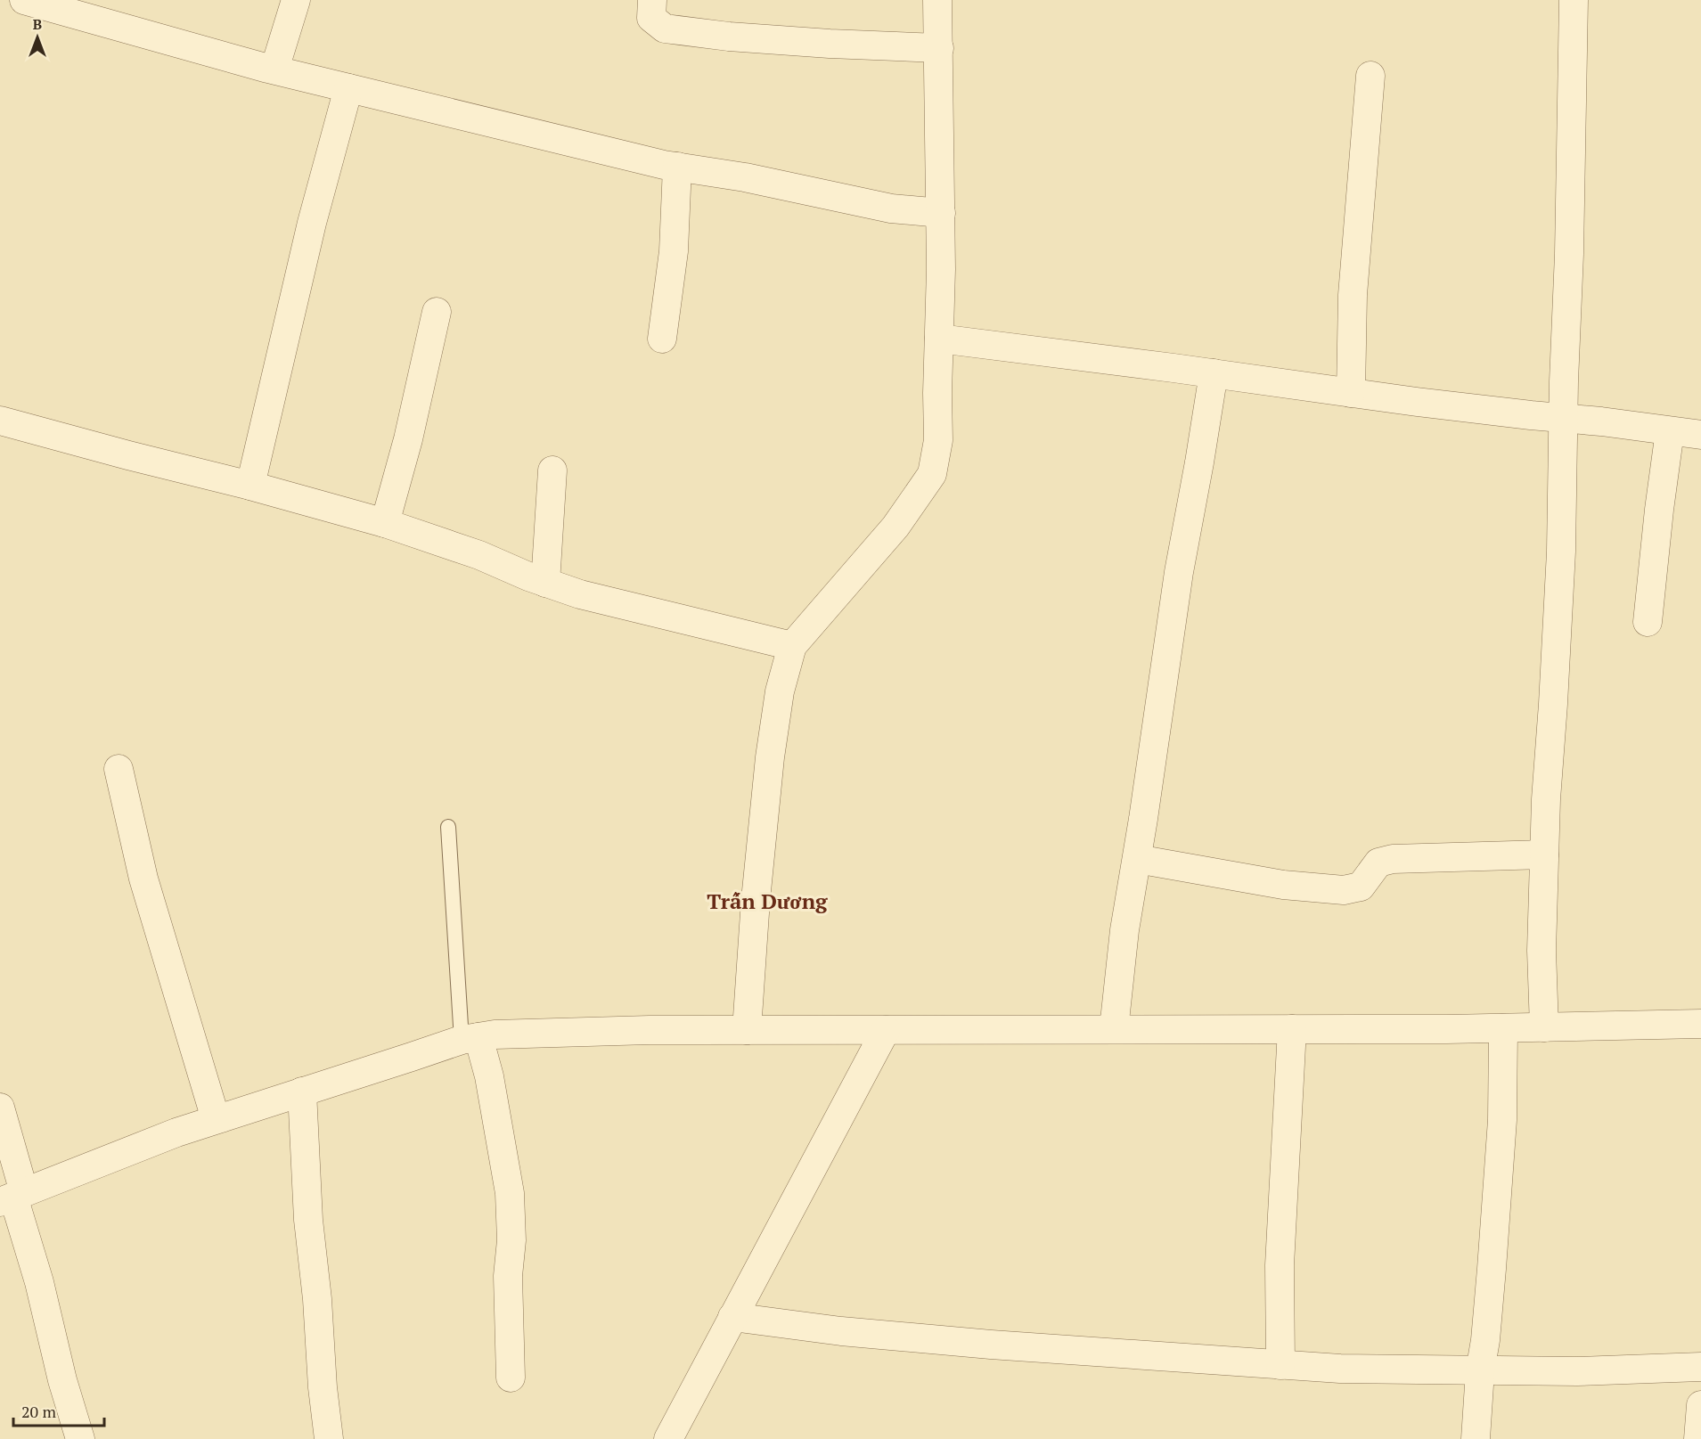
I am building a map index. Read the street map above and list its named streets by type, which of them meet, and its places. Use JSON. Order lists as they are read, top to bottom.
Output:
{
  "districts": ["Trấn Dương"],
  "scale_bar": "20 m",
  "north": "top"
}
